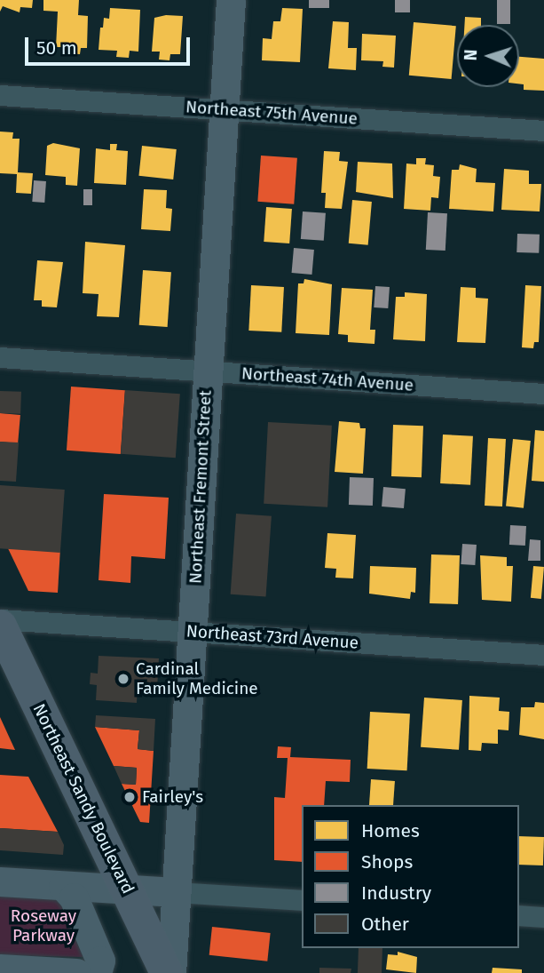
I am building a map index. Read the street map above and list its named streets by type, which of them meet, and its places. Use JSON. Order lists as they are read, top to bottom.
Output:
{
  "streets": {
    "main road": ["Northeast Sandy Boulevard"],
    "street": [
      "Northeast 75th Avenue",
      "Northeast 74th Avenue",
      "Northeast Fremont Street",
      "Northeast 73rd Avenue"
    ]
  },
  "crossings": [
    ["Northeast 75th Avenue", "Northeast Fremont Street"],
    ["Northeast 74th Avenue", "Northeast Fremont Street"],
    ["Northeast Fremont Street", "Northeast 73rd Avenue"]
  ],
  "parks": ["Roseway Parkway"],
  "places": ["Cardinal Family Medicine", "Fairley's"],
  "legend": [
    "Homes",
    "Shops",
    "Industry",
    "Other"
  ],
  "scale_bar": "50 m",
  "north": "left"
}
